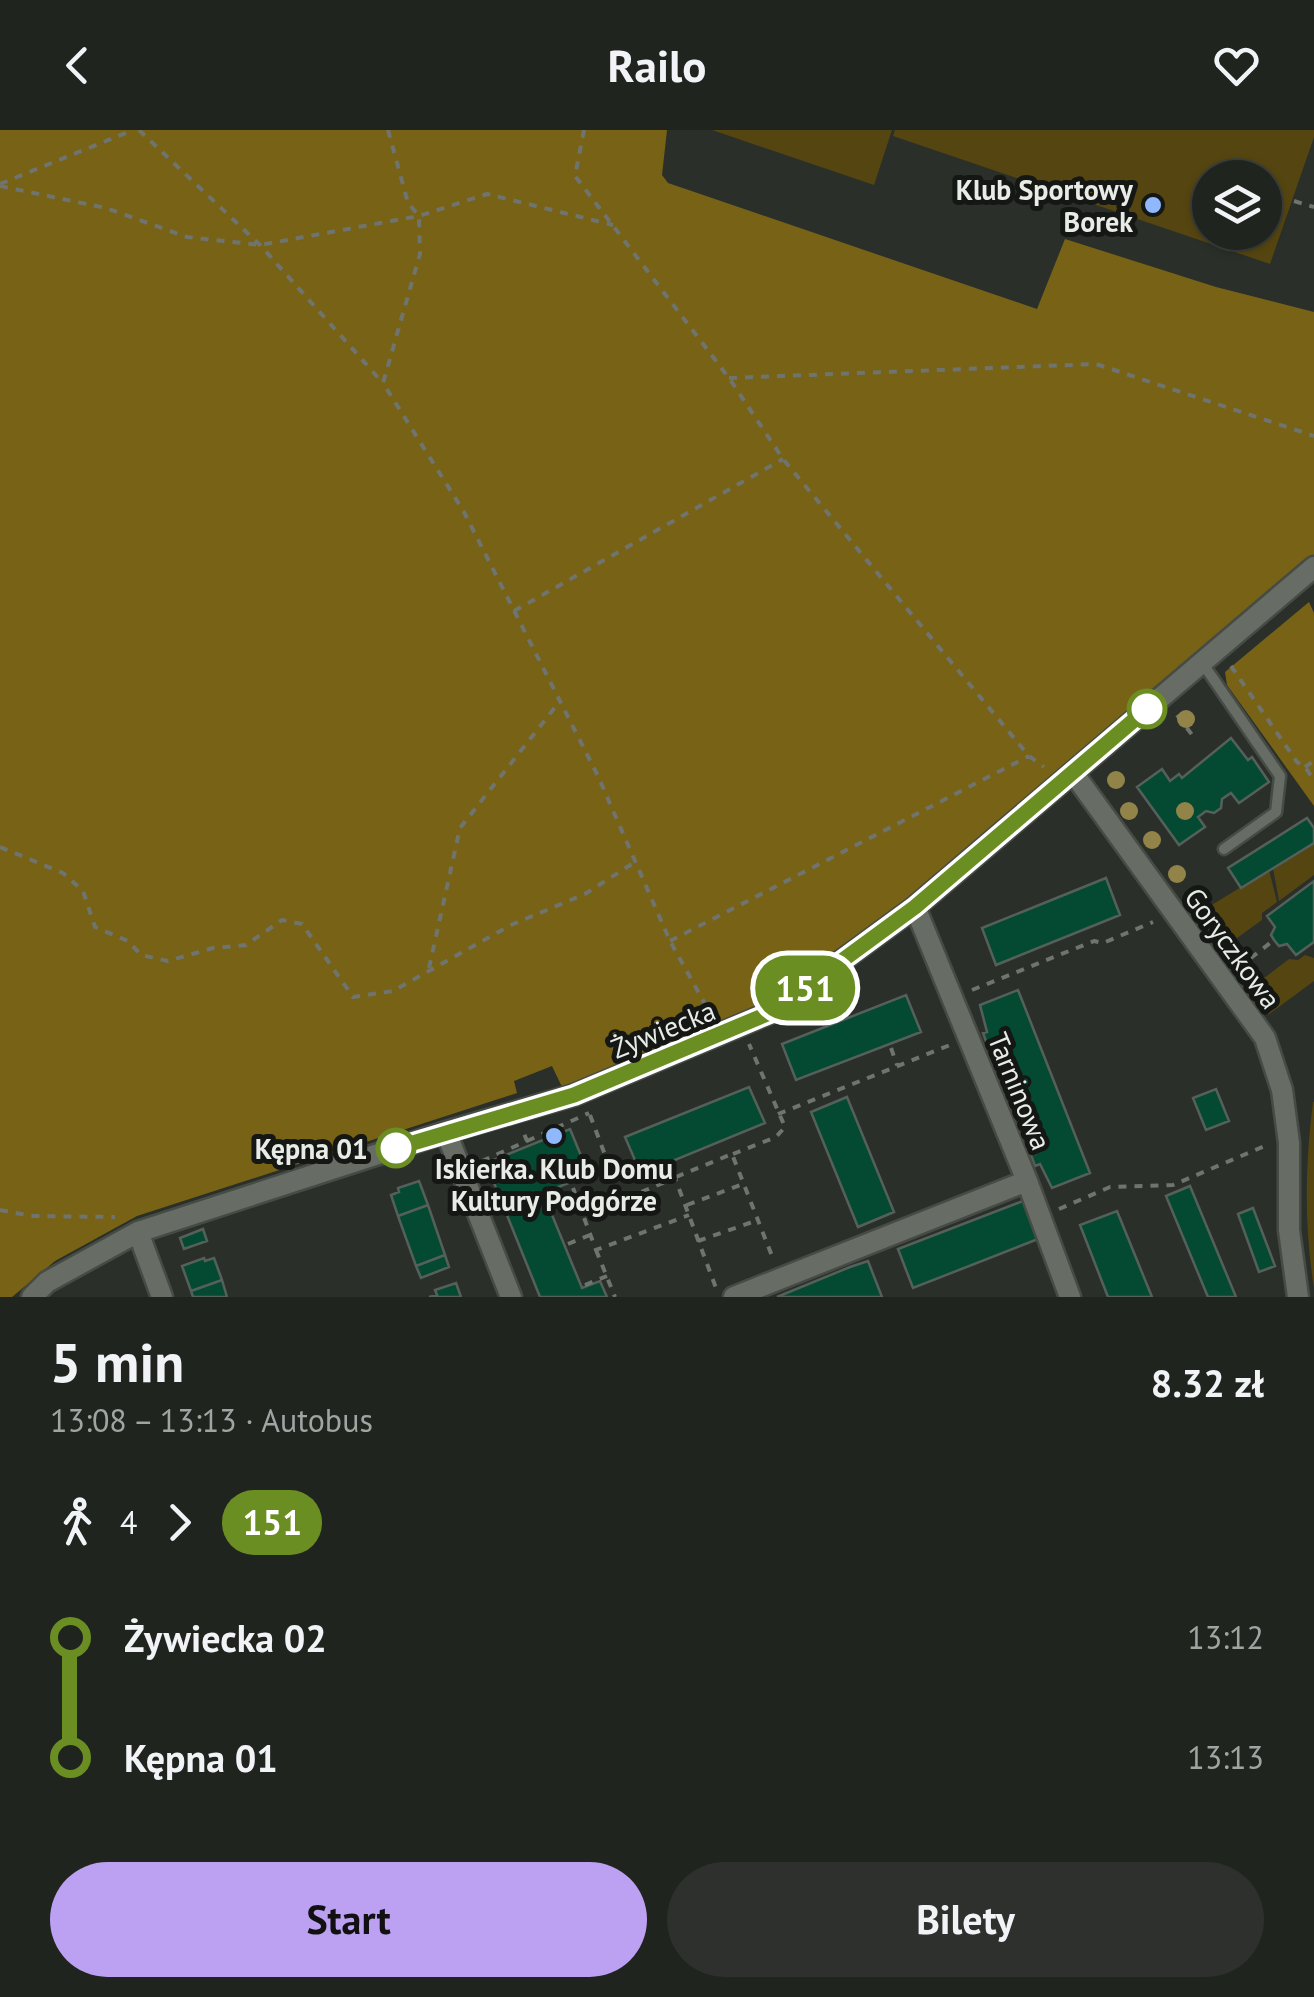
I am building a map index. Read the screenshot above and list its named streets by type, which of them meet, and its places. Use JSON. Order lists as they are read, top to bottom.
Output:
{
  "streets": {
    "street": ["Goryczkowa", "Żywiecka", "Tarninowa"]
  },
  "crossings": [
    ["Goryczkowa", "Żywiecka"],
    ["Żywiecka", "Tarninowa"]
  ],
  "places": ["Klub Sportowy Borek", "Iskierka. Klub Domu Kultury Podgórze", "Kępna 01"],
  "lines": ["bus line 151"],
  "page": {
    "header": "Railo",
    "on_map": "151",
    "heading": ["5 min", "13:08 – 13:13 · Autobus", "8.32 zł"],
    "legs": ["4", "151"],
    "list": [
      {
        "name": "Żywiecka 02",
        "value": "13:12"
      },
      {
        "name": "Kępna 01",
        "value": "13:13"
      }
    ],
    "buttons": ["Start", "Bilety"]
  }
}
